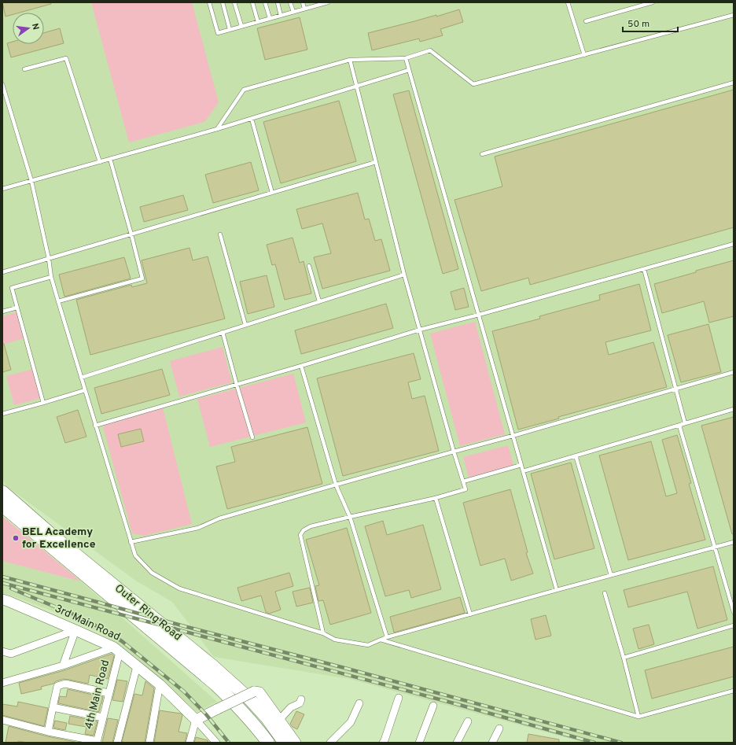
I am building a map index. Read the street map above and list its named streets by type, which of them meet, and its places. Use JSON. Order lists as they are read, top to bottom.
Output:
{
  "streets": {
    "highway": ["Outer Ring Road"],
    "street": ["3rd Main Road", "4th Main Road"]
  },
  "crossings": [
    ["3rd Main Road", "4th Main Road"]
  ],
  "places": ["BEL Academy for Excellence"],
  "scale_bar": "50 m",
  "north": "right"
}
